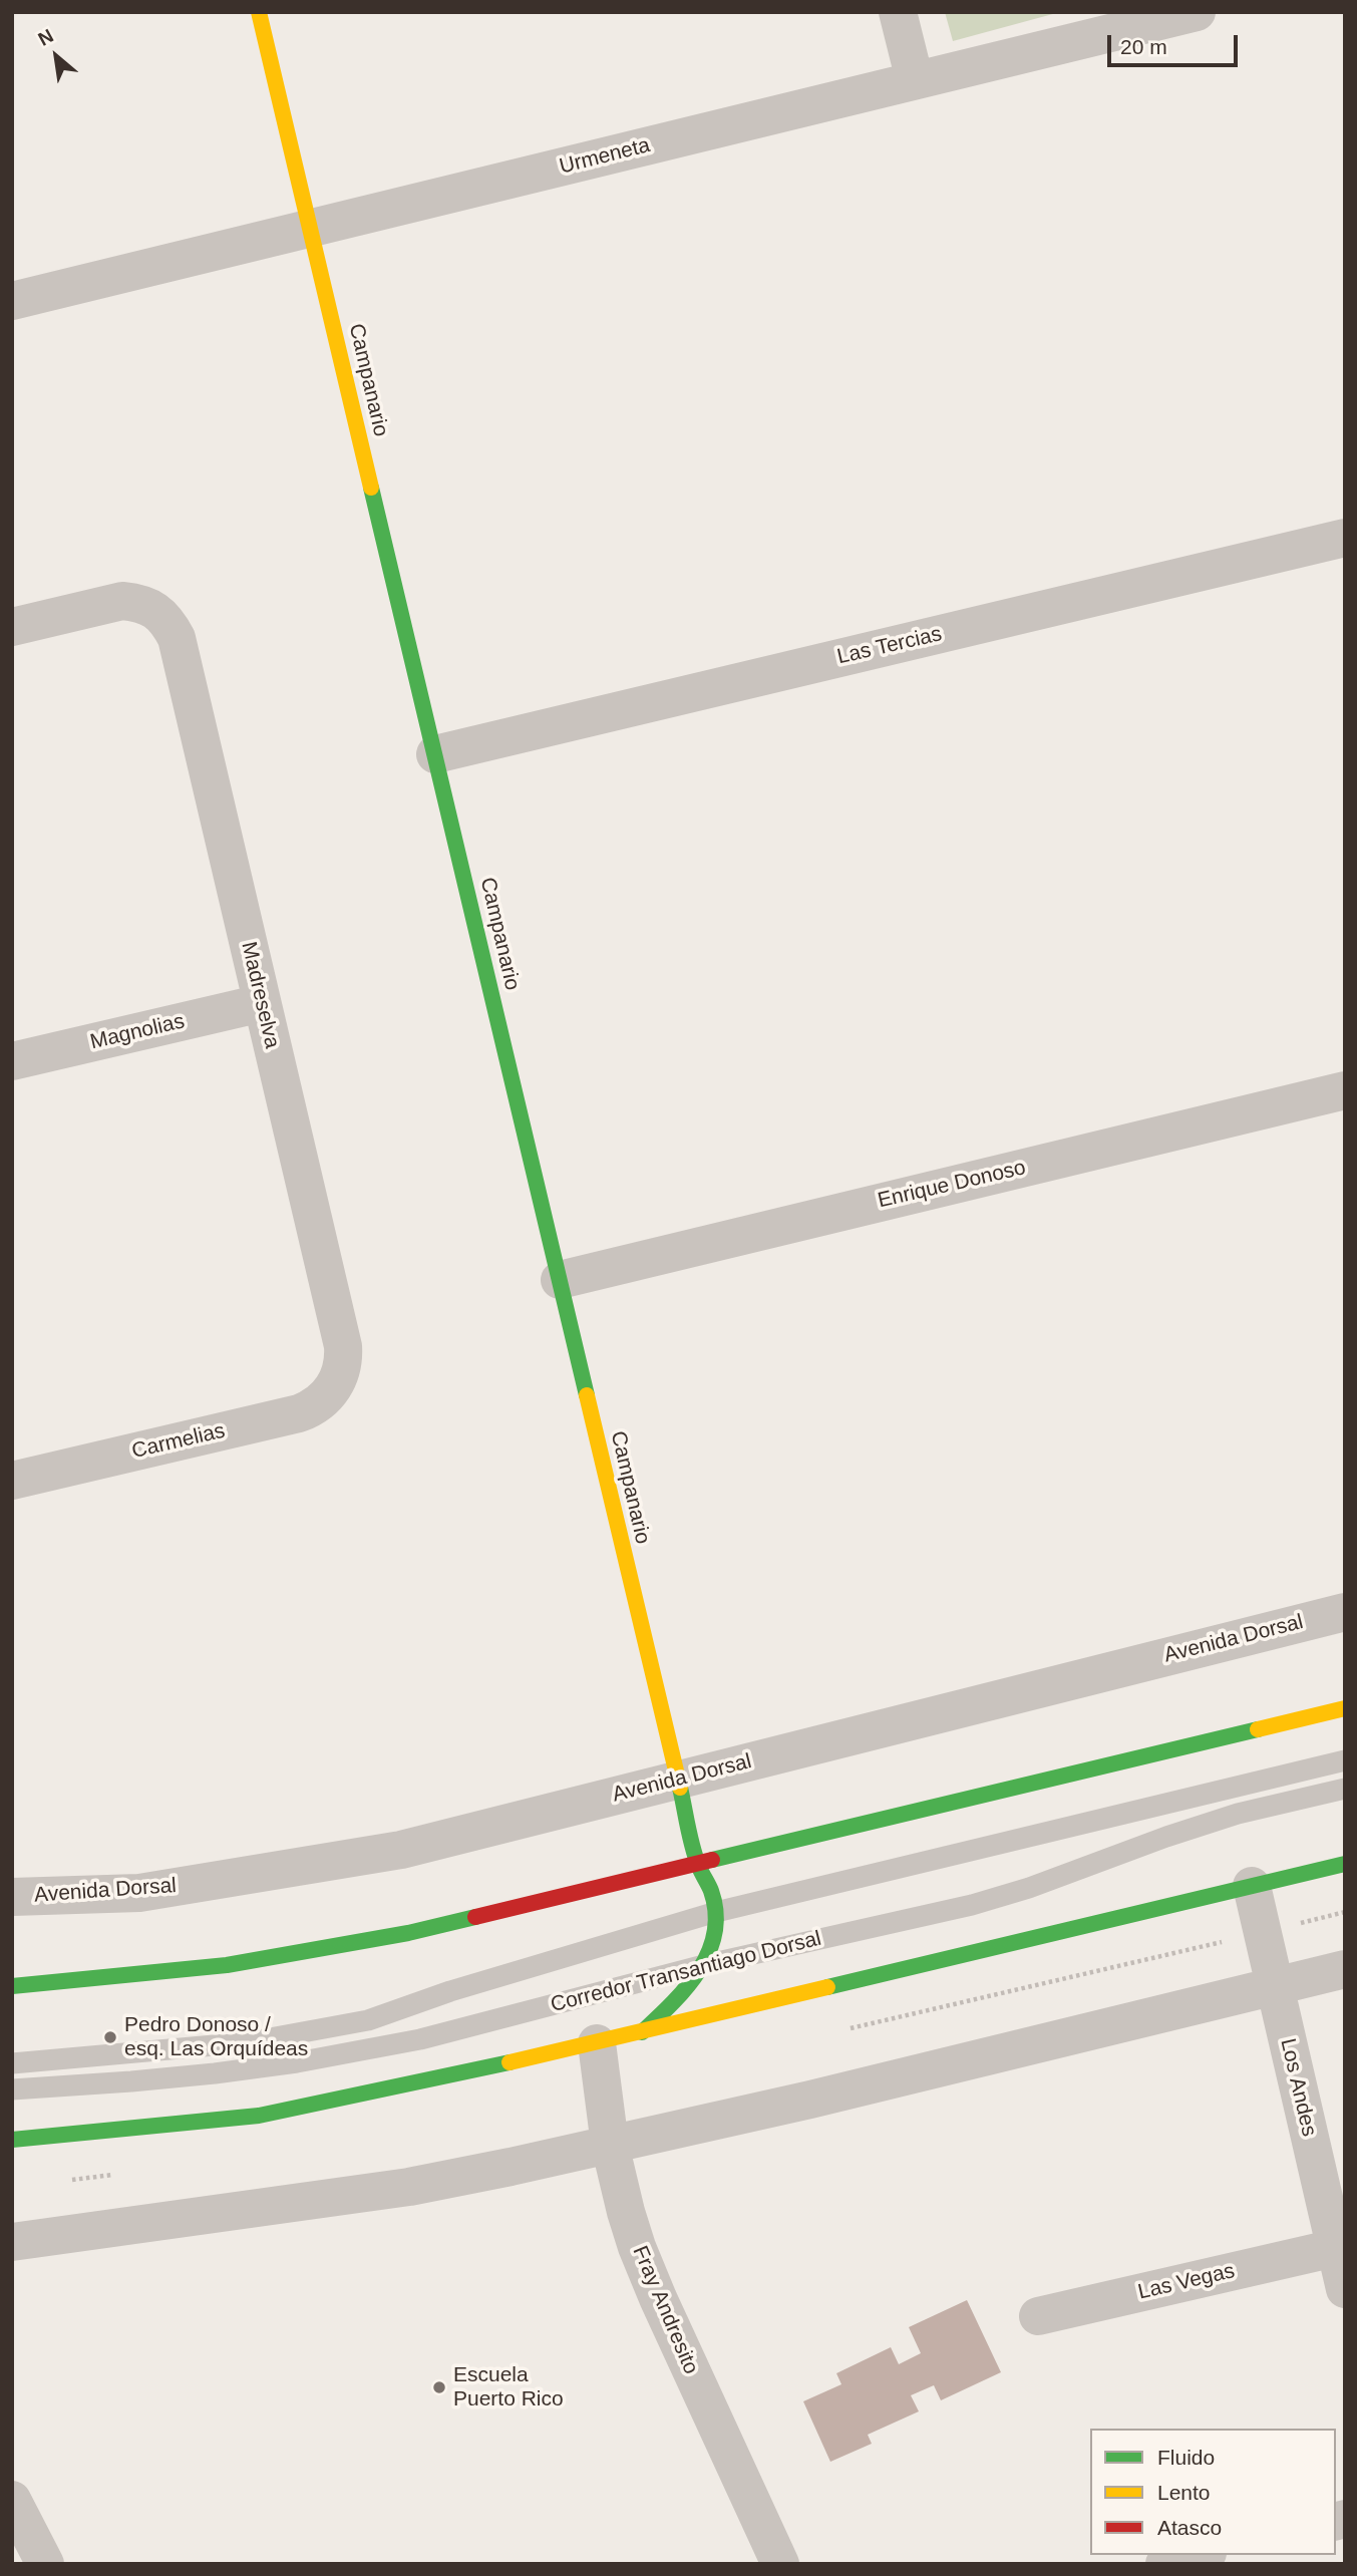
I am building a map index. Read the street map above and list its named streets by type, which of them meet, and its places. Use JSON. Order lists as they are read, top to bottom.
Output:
{
  "streets": {
    "main road": ["Campanario"],
    "street": [
      "Urmeneta",
      "Las Tercias",
      "Madreselva",
      "Magnolias",
      "Enrique Donoso",
      "Carmelias",
      "Avenida Dorsal",
      "Los Andes",
      "Las Vegas",
      "Fray Andresito"
    ],
    "lane": ["Corredor Transantiago Dorsal"]
  },
  "crossings": [
    ["Urmeneta", "Campanario"],
    ["Campanario", "Las Tercias"],
    ["Campanario", "Enrique Donoso"],
    ["Campanario", "Avenida Dorsal"],
    ["Campanario", "Corredor Transantiago Dorsal"],
    ["Madreselva", "Magnolias"],
    ["Madreselva", "Carmelias"],
    ["Los Andes", "Las Vegas"]
  ],
  "places": ["Pedro Donoso / esq. Las Orquídeas", "Escuela Puerto Rico"],
  "legend": ["Fluido", "Lento", "Atasco"],
  "scale_bar": "20 m",
  "north": "top left"
}
